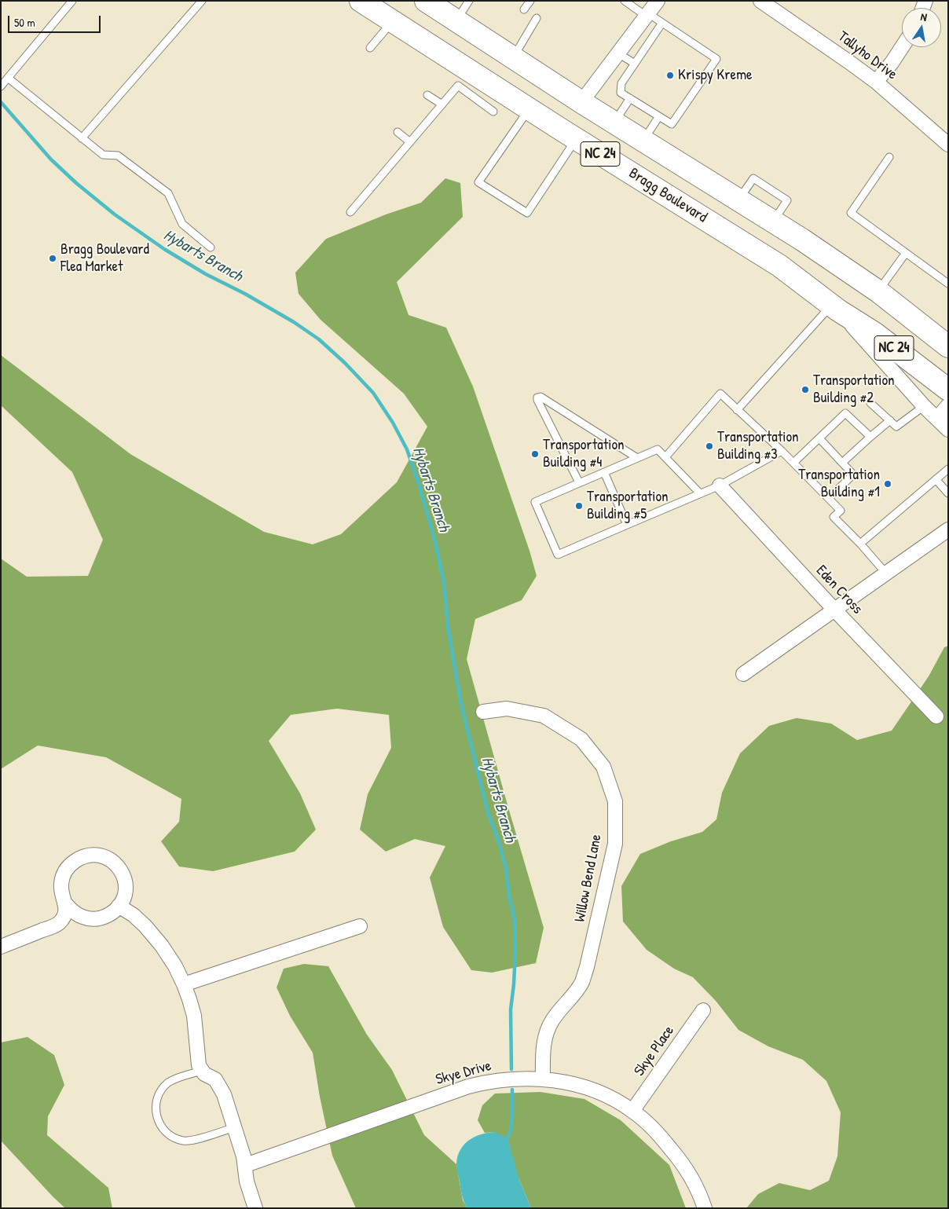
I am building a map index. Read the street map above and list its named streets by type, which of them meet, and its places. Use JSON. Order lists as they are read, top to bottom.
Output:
{
  "streets": {
    "main road": ["NC 24", "Bragg Boulevard"],
    "street": [
      "Tallyho Drive",
      "Eden Cross",
      "Willow Bend Lane",
      "Skye Place",
      "Skye Drive"
    ]
  },
  "crossings": [
    ["Willow Bend Lane", "Skye Drive"],
    ["Skye Place", "Skye Drive"]
  ],
  "water": ["Hybarts Branch"],
  "places": [
    "Krispy Kreme",
    "Bragg Boulevard Flea Market",
    "Transportation Building #2",
    "Transportation Building #3",
    "Transportation Building #4",
    "Transportation Building #1",
    "Transportation Building #5"
  ],
  "scale_bar": "50 m",
  "north": "top"
}
